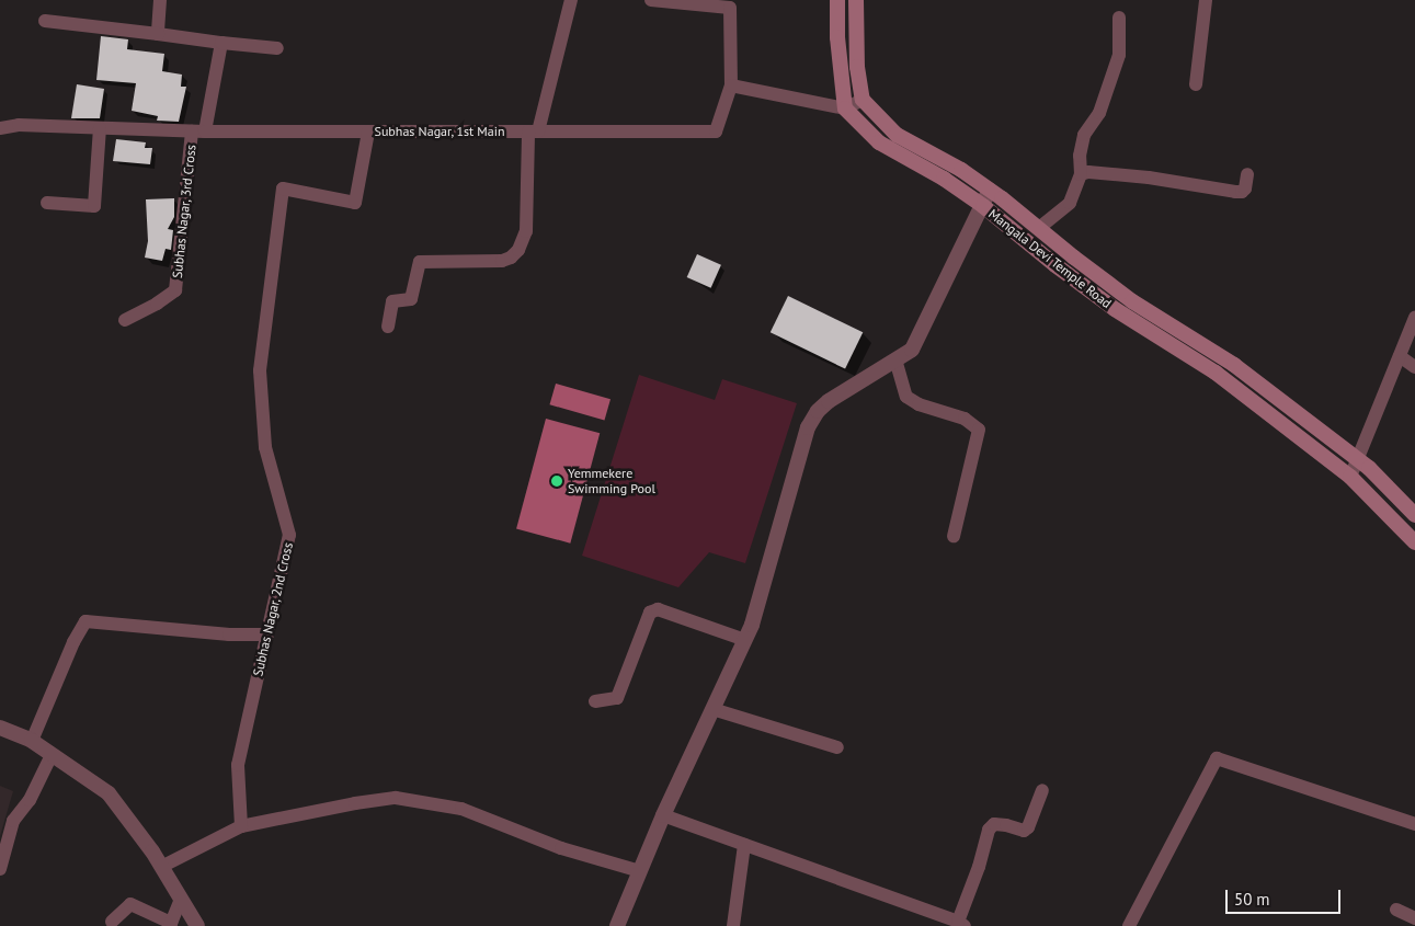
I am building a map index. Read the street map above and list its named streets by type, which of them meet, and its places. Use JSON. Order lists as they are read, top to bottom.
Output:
{
  "streets": {
    "main road": ["Mangala Devi Temple Road"],
    "street": ["Subhas Nagar, 1st Main", "Subhas Nagar, 3rd Cross", "Subhas Nagar, 2nd Cross"]
  },
  "crossings": [
    ["Subhas Nagar, 1st Main", "Subhas Nagar, 3rd Cross"],
    ["Subhas Nagar, 1st Main", "Subhas Nagar, 2nd Cross"]
  ],
  "places": ["Yemmekere Swimming Pool"],
  "scale_bar": "50 m"
}
